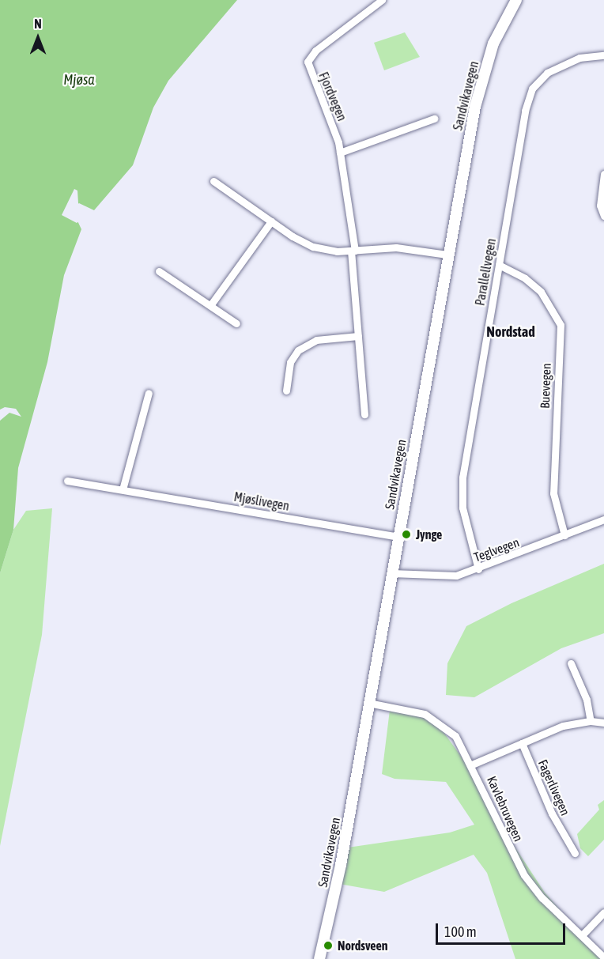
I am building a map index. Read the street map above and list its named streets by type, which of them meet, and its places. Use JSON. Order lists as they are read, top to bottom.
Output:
{
  "streets": {
    "main road": ["Sandvikavegen"],
    "street": [
      "Fjordvegen",
      "Parallellvegen",
      "Buevegen",
      "Mjøslivegen",
      "Teglvegen",
      "Fagerlivegen",
      "Kavlebruvegen"
    ]
  },
  "crossings": [
    ["Sandvikavegen", "Mjøslivegen"],
    ["Sandvikavegen", "Teglvegen"],
    ["Sandvikavegen", "Kavlebruvegen"],
    ["Parallellvegen", "Buevegen"],
    ["Parallellvegen", "Teglvegen"],
    ["Buevegen", "Teglvegen"]
  ],
  "districts": ["Nordstad"],
  "water": ["Mjøsa"],
  "places": ["Jynge", "Nordsveen"],
  "scale_bar": "100 m",
  "north": "top"
}
